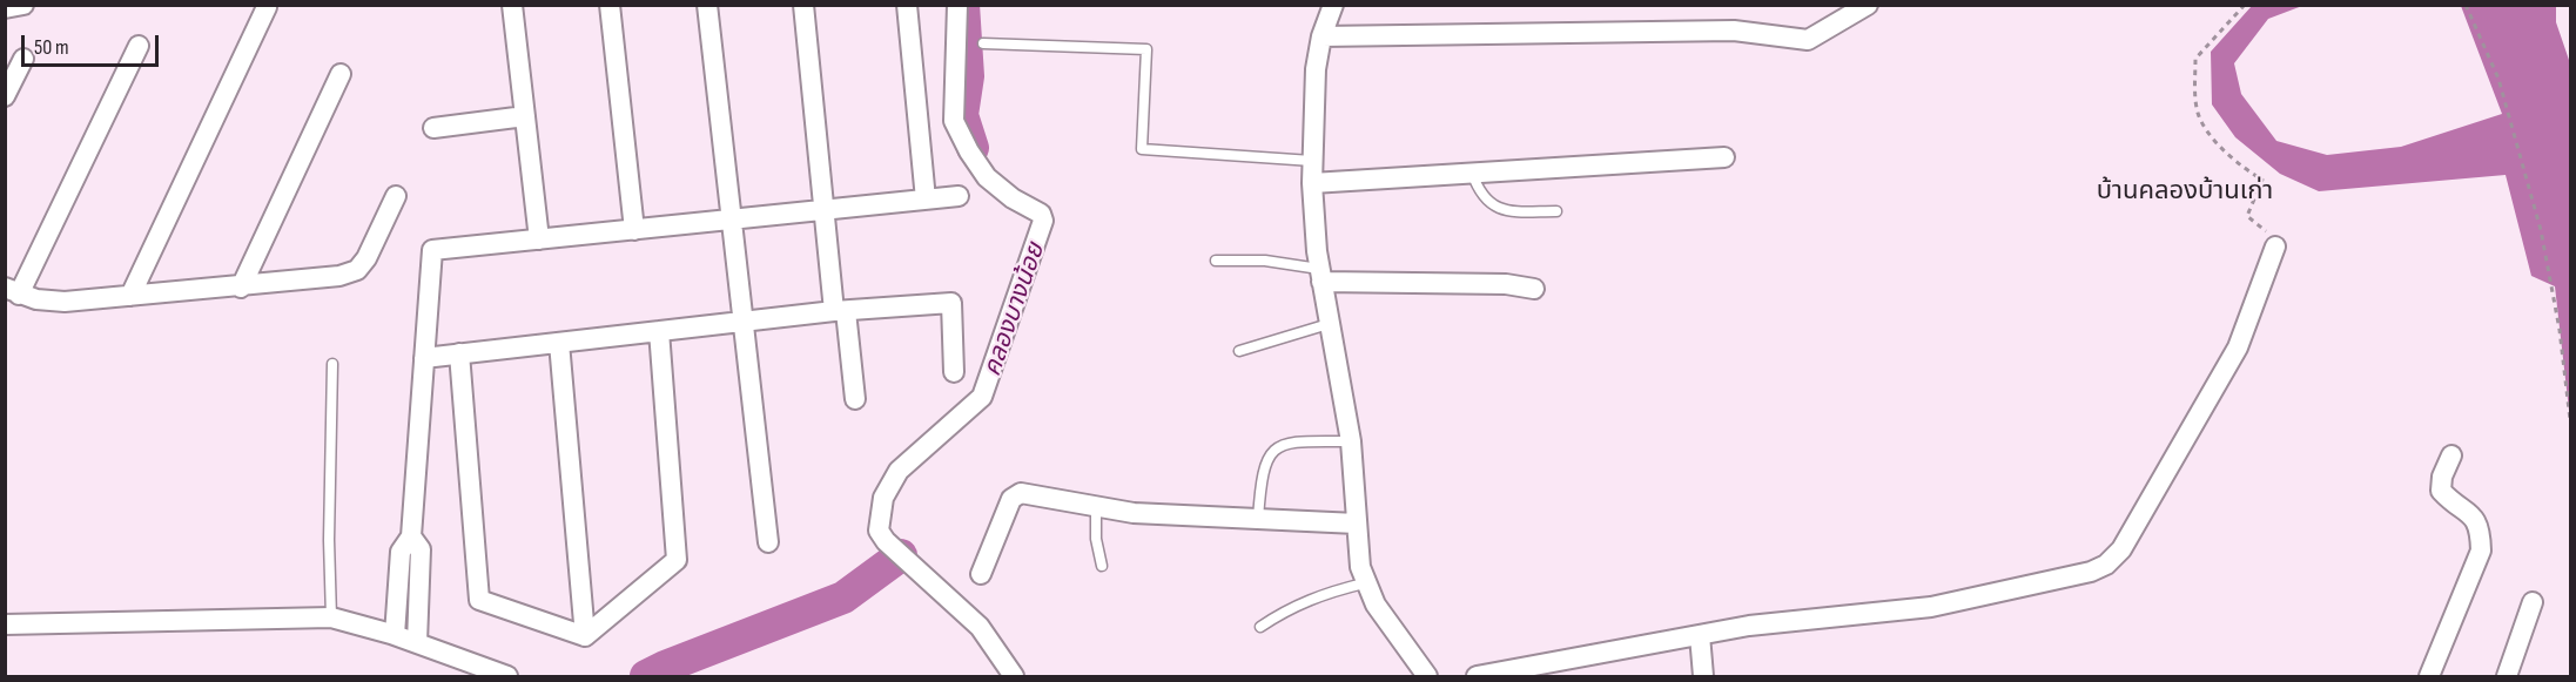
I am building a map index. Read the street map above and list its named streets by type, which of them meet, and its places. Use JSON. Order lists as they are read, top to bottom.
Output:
{
  "districts": ["บ้านคลองบ้านเก่า"],
  "water": ["คลองบางน้อย"],
  "scale_bar": "50 m"
}
